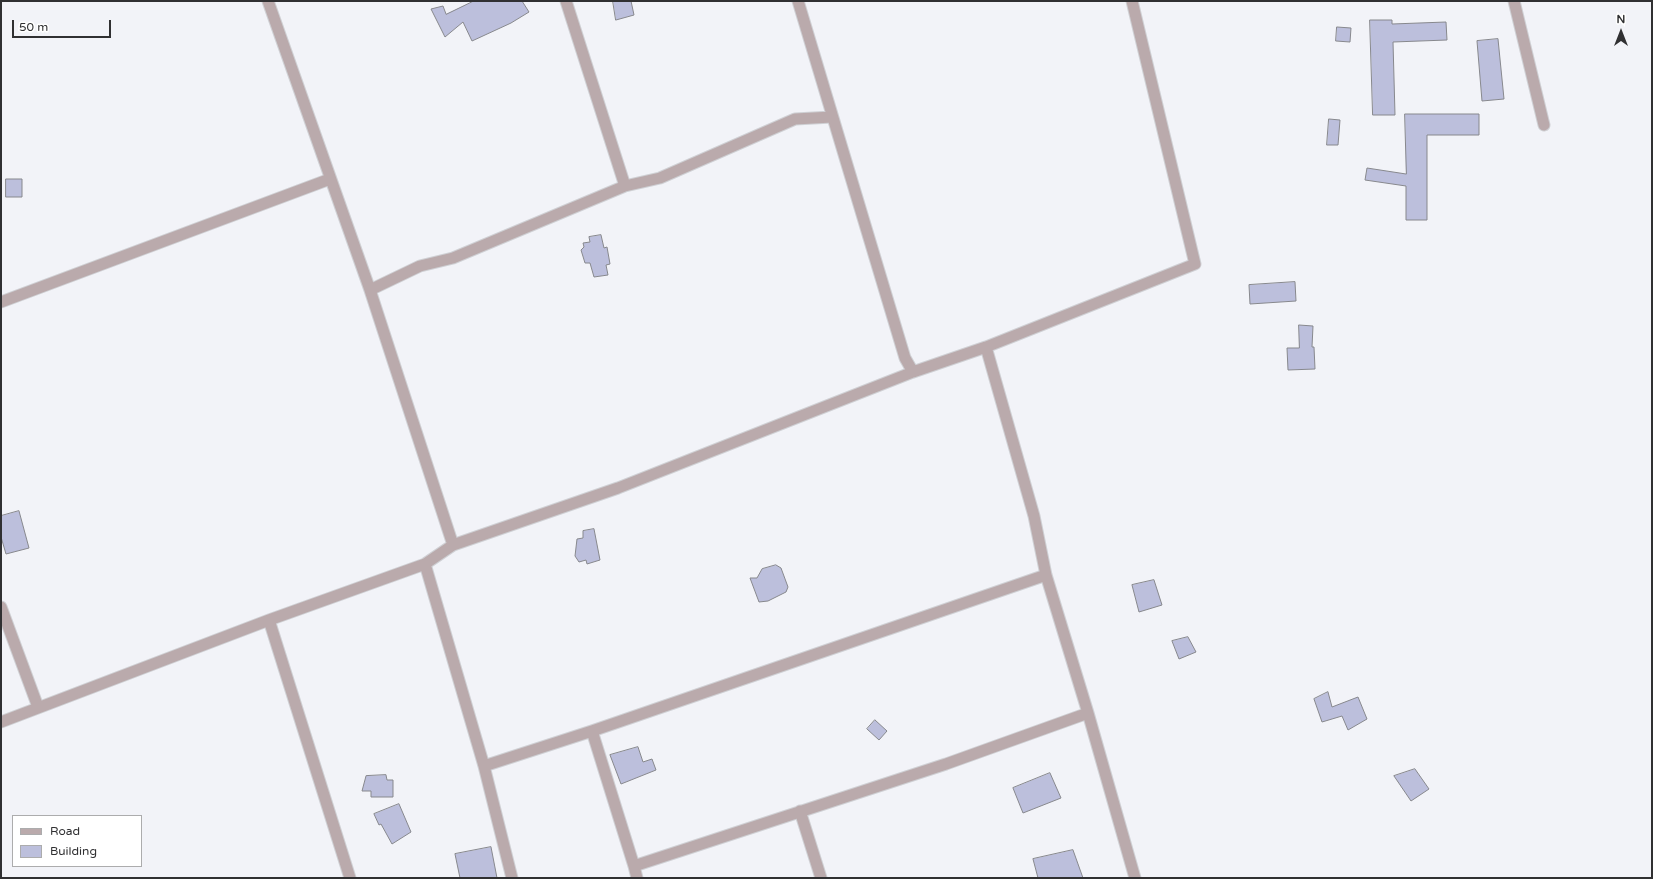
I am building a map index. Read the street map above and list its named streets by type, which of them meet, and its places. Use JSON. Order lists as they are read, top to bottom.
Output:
{
  "legend": ["Road", "Building"],
  "scale_bar": "50 m",
  "north": "top"
}
